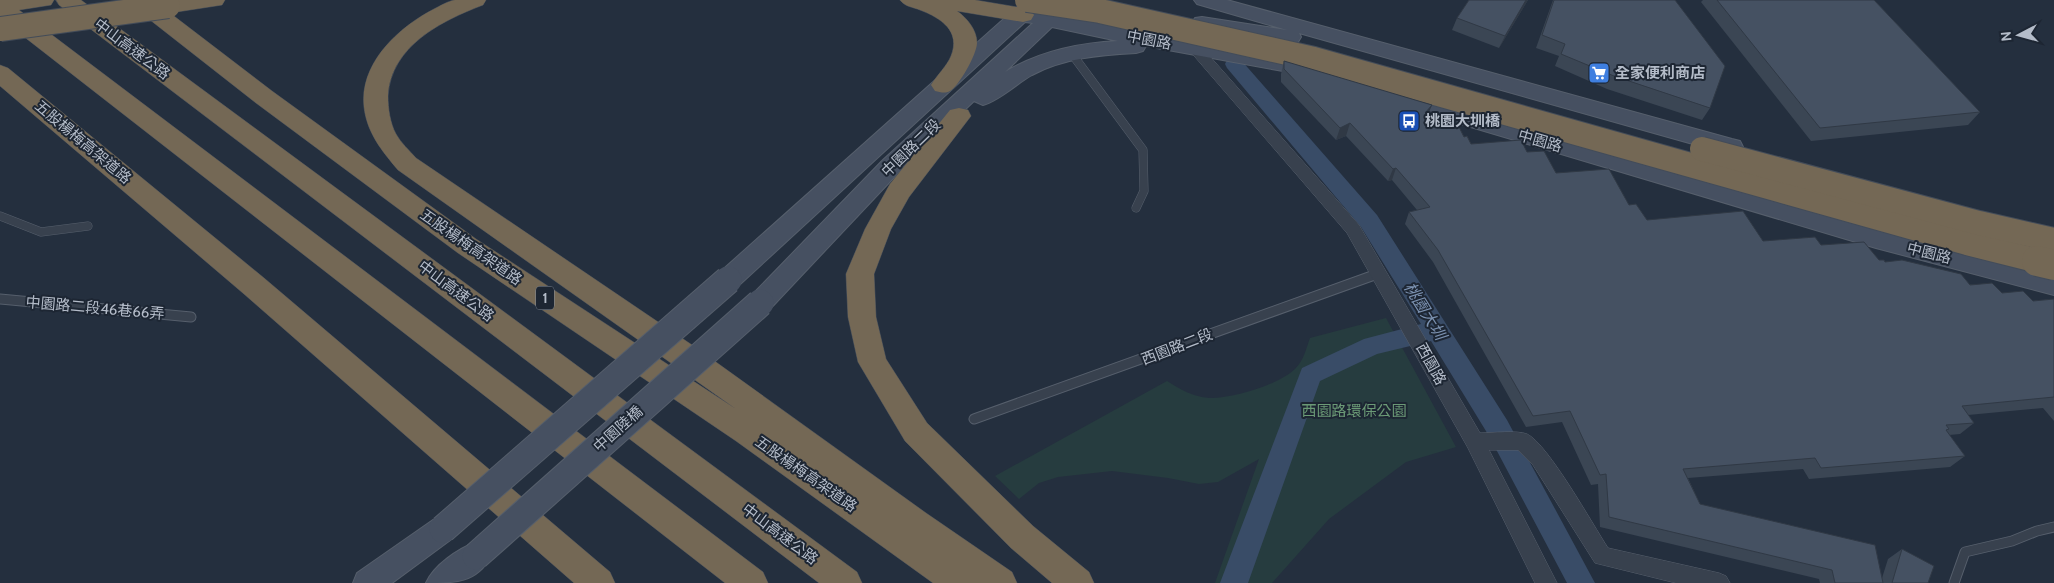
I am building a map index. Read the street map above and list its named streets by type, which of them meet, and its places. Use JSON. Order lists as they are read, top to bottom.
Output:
{
  "streets": {
    "highway": ["中山高速公路", "五股楊梅高架道路", "1"],
    "main road": ["中園路", "中園路二段", "中園陸橋"],
    "street": ["西園路"],
    "lane": ["中園路二段46巷66弄", "西園路二段"]
  },
  "crossings": [
    ["中園路", "中園路二段"],
    ["中園路", "西園路"],
    ["中園路二段", "中園陸橋"],
    ["西園路二段", "西園路"]
  ],
  "water": ["桃園大圳"],
  "parks": ["西園路環保公園"],
  "places": {
    "supermarket": ["全家便利商店"],
    "bus stop": ["桃園大圳橋"]
  },
  "north": "left"
}
